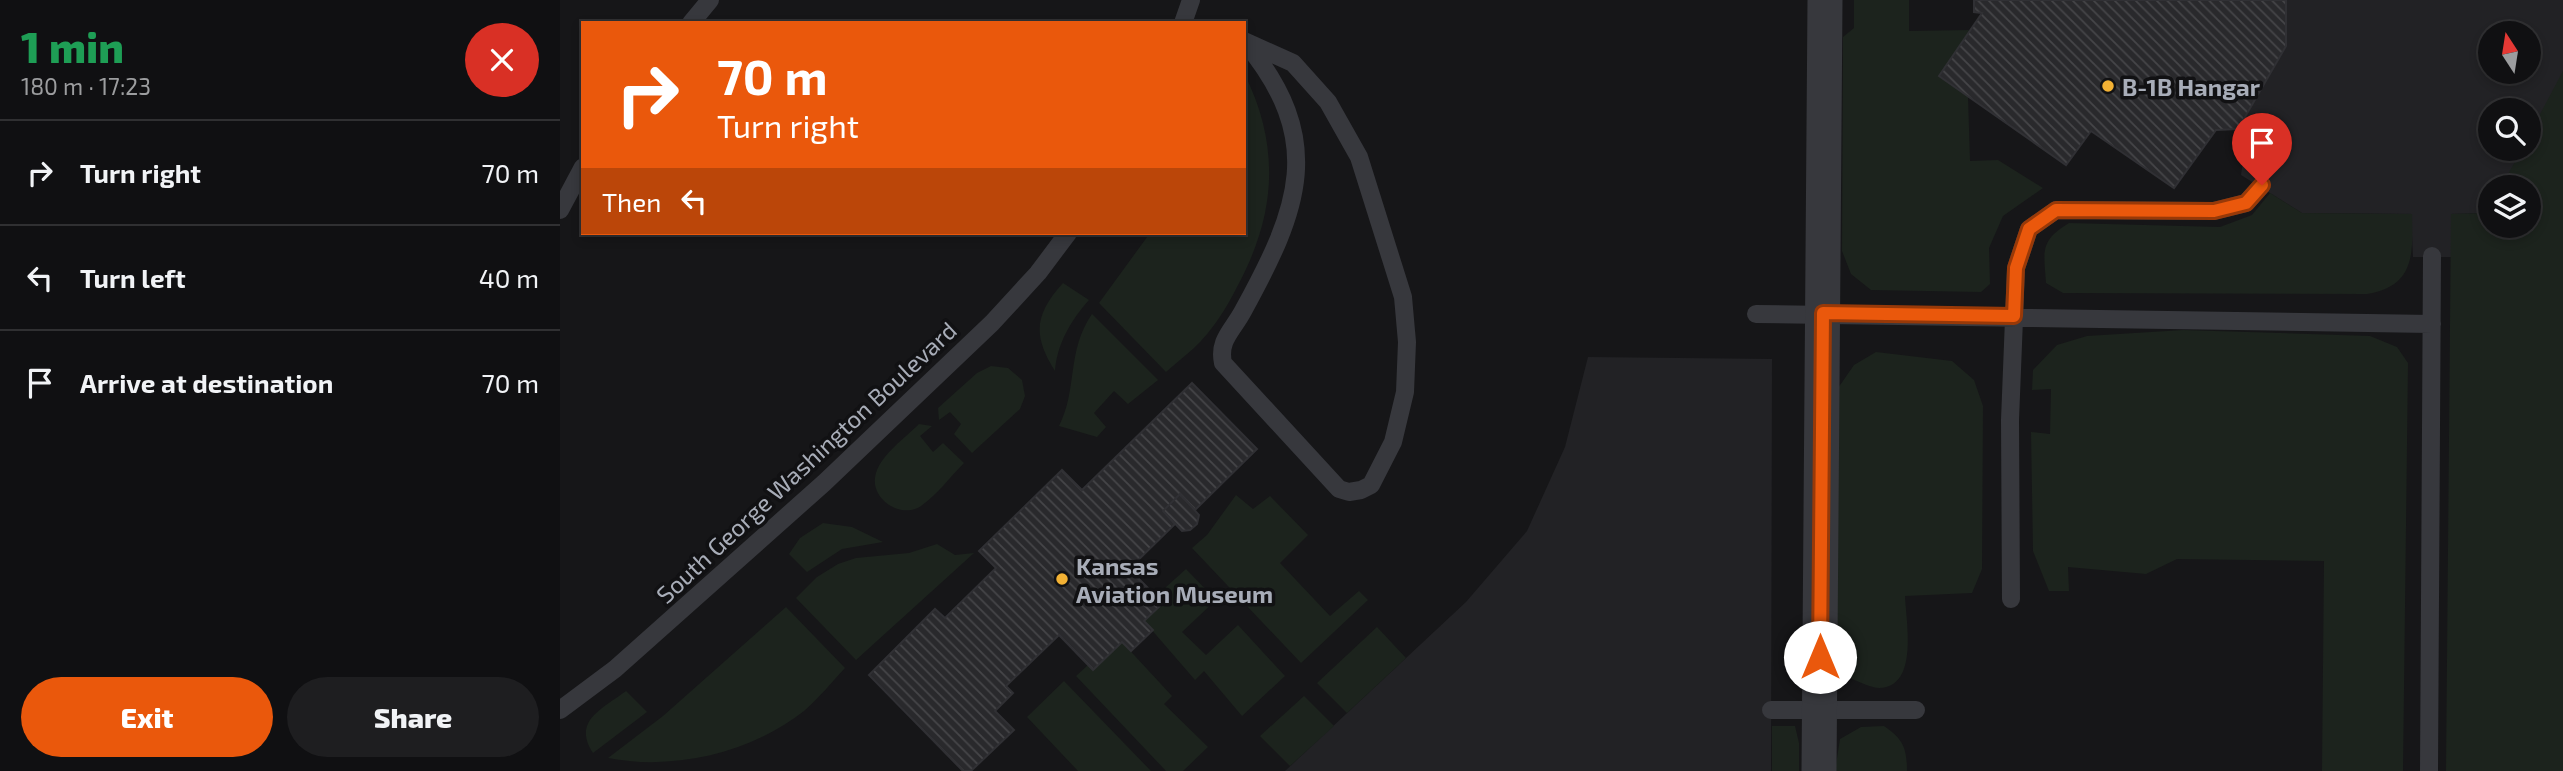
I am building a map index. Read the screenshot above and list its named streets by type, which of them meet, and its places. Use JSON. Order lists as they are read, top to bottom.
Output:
{
  "streets": {
    "lane": ["South George Washington Boulevard"]
  },
  "places": ["B-1B Hangar", "Kansas Aviation Museum"],
  "north": "top",
  "page": {
    "heading": ["1 min", "180 m · 17:23"],
    "turn": ["70 m", "Turn right"],
    "list": [
      {
        "name": "Turn right",
        "value": "70 m"
      },
      {
        "name": "Turn left",
        "value": "40 m"
      },
      {
        "name": "Arrive at destination",
        "value": "70 m"
      }
    ],
    "then": "Then",
    "buttons": ["Exit", "Share"]
  }
}
